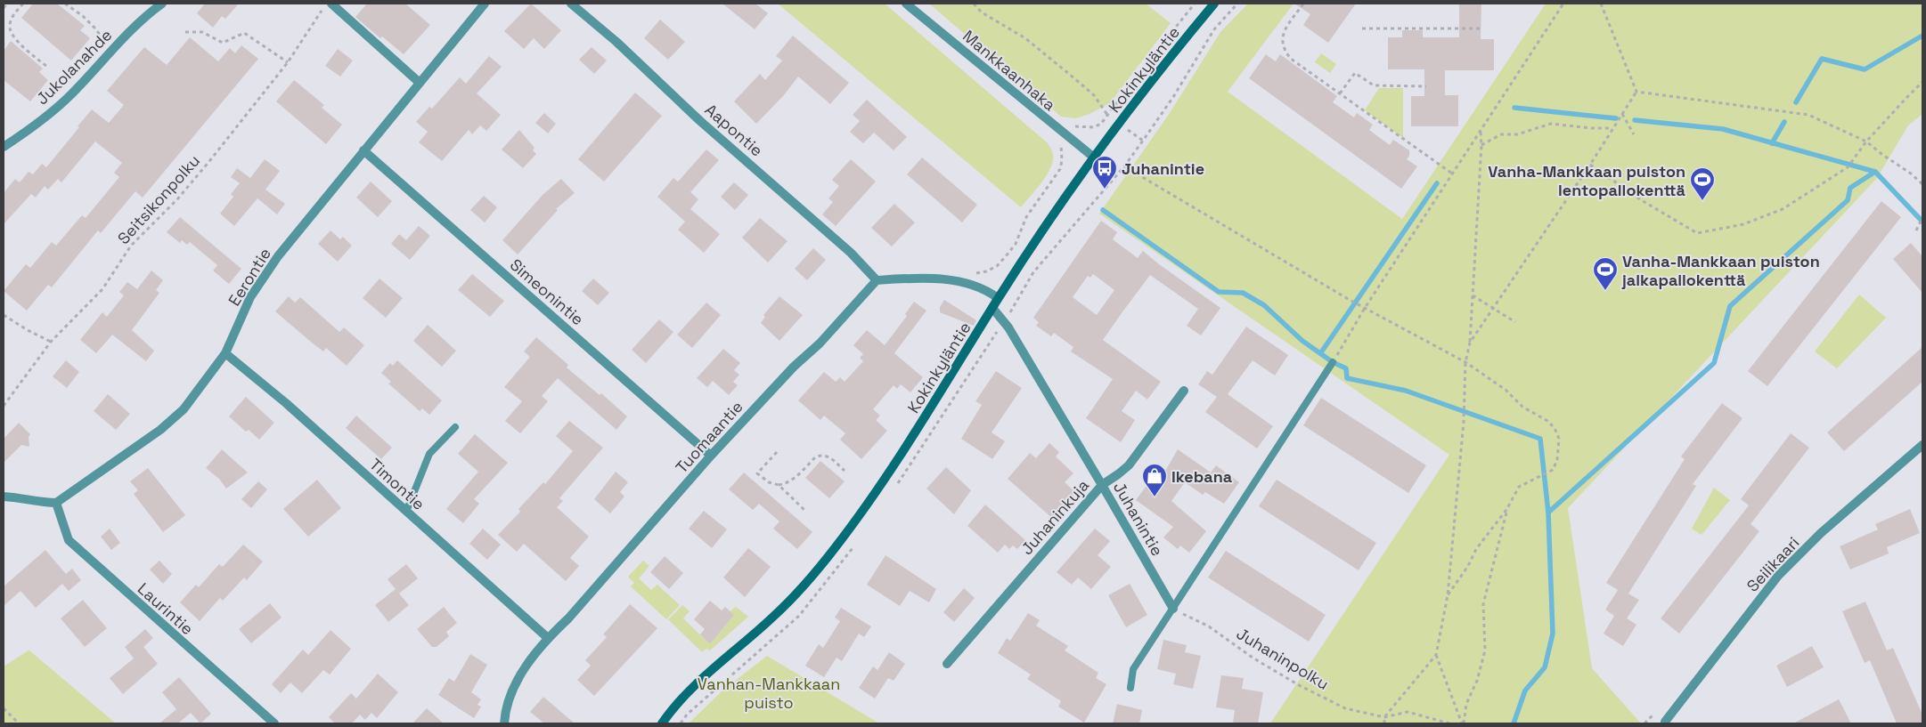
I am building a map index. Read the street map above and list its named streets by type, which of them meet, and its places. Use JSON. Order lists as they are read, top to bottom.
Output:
{
  "streets": {
    "main road": ["Kokinkyläntie"],
    "street": [
      "Jukolanahde",
      "Mankkaanhaka",
      "Aapontie",
      "Eerontie",
      "Simeonintie",
      "Tuomaantie",
      "Timontie",
      "Juhaninkuja",
      "Juhanintie",
      "Seilikaari",
      "Laurintie"
    ],
    "path": ["Seitsikonpolku", "Juhaninpolku"]
  },
  "crossings": [
    ["Kokinkyläntie", "Mankkaanhaka"],
    ["Kokinkyläntie", "Juhanintie"],
    ["Aapontie", "Tuomaantie"],
    ["Eerontie", "Simeonintie"],
    ["Eerontie", "Timontie"],
    ["Eerontie", "Laurintie"],
    ["Simeonintie", "Tuomaantie"],
    ["Tuomaantie", "Timontie"],
    ["Juhaninkuja", "Juhanintie"],
    ["Juhanintie", "Juhaninpolku"]
  ],
  "parks": ["Vanhan-Mankkaan puisto"],
  "places": {
    "bus stop": ["Juhanintie"],
    "sports": ["Vanha-Mankkaan puiston lentopallokenttä", "Vanha-Mankkaan puiston jalkapallokenttä"],
    "shop": ["Ikebana"]
  }
}
